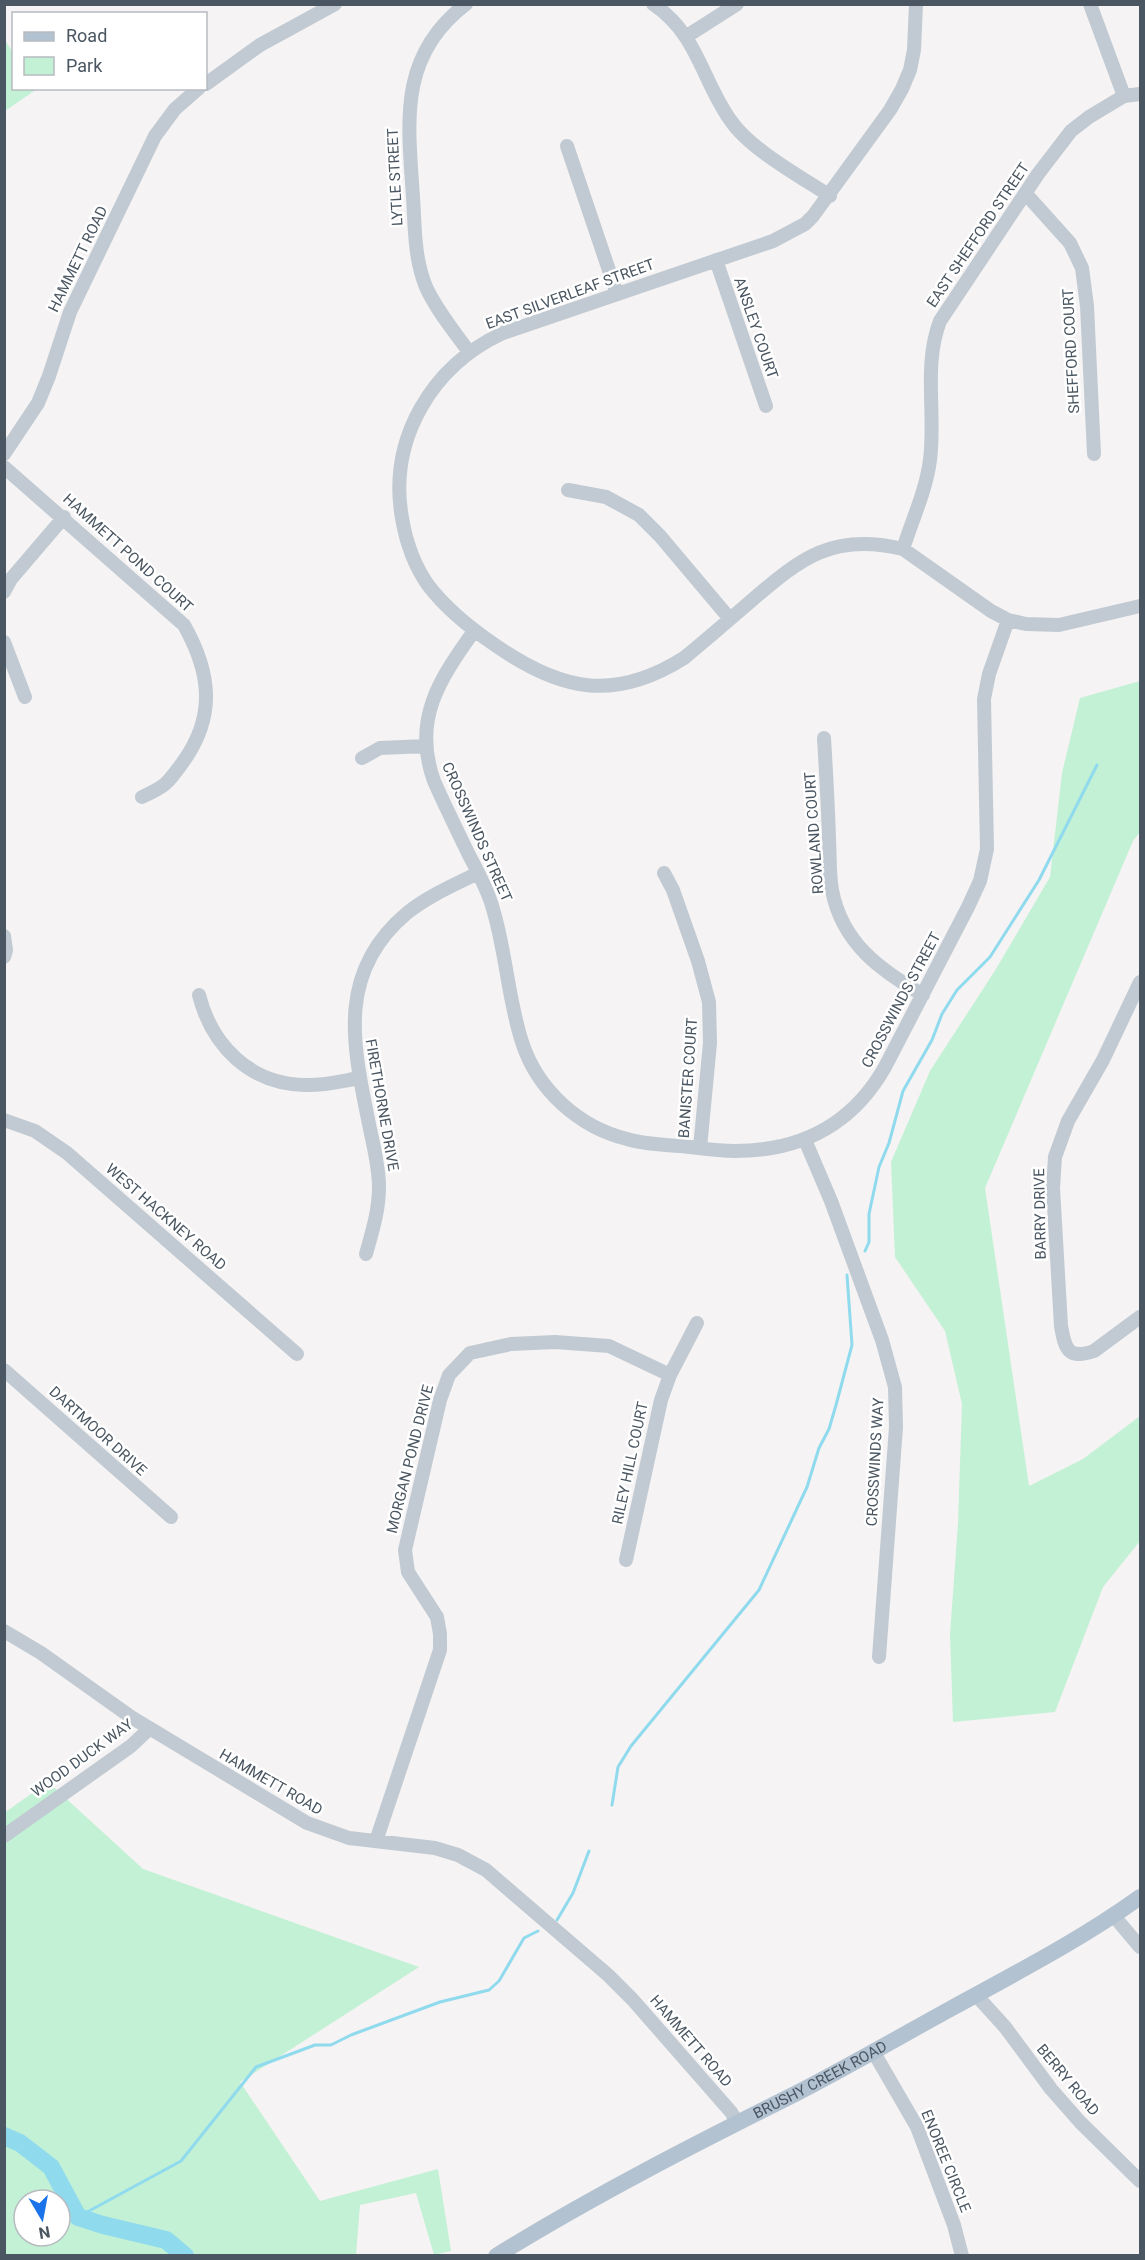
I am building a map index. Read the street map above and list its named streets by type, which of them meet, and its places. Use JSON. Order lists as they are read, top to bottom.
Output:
{
  "streets": {
    "main road": ["BRUSHY CREEK ROAD"],
    "street": [
      "LYTLE STREET",
      "EAST SHEFFORD STREET",
      "HAMMETT ROAD",
      "EAST SILVERLEAF STREET",
      "ANSLEY COURT",
      "SHEFFORD COURT",
      "HAMMETT POND COURT",
      "CROSSWINDS STREET",
      "ROWLAND COURT",
      "BANISTER COURT",
      "FIRETHORNE DRIVE",
      "BARRY DRIVE",
      "WEST HACKNEY ROAD",
      "DARTMOOR DRIVE",
      "MORGAN POND DRIVE",
      "CROSSWINDS WAY",
      "RILEY HILL COURT",
      "WOOD DUCK WAY",
      "BERRY ROAD",
      "ENOREE CIRCLE"
    ]
  },
  "crossings": [
    ["LYTLE STREET", "EAST SILVERLEAF STREET"],
    ["EAST SHEFFORD STREET", "EAST SILVERLEAF STREET"],
    ["EAST SHEFFORD STREET", "SHEFFORD COURT"],
    ["HAMMETT ROAD", "MORGAN POND DRIVE"],
    ["HAMMETT ROAD", "WOOD DUCK WAY"],
    ["HAMMETT ROAD", "BRUSHY CREEK ROAD"],
    ["EAST SILVERLEAF STREET", "ANSLEY COURT"],
    ["EAST SILVERLEAF STREET", "CROSSWINDS STREET"],
    ["CROSSWINDS STREET", "ROWLAND COURT"],
    ["CROSSWINDS STREET", "BANISTER COURT"],
    ["CROSSWINDS STREET", "FIRETHORNE DRIVE"],
    ["CROSSWINDS STREET", "CROSSWINDS WAY"],
    ["MORGAN POND DRIVE", "RILEY HILL COURT"],
    ["BRUSHY CREEK ROAD", "BERRY ROAD"],
    ["BRUSHY CREEK ROAD", "ENOREE CIRCLE"]
  ],
  "legend": ["Road", "Park"],
  "north": "bottom"
}
